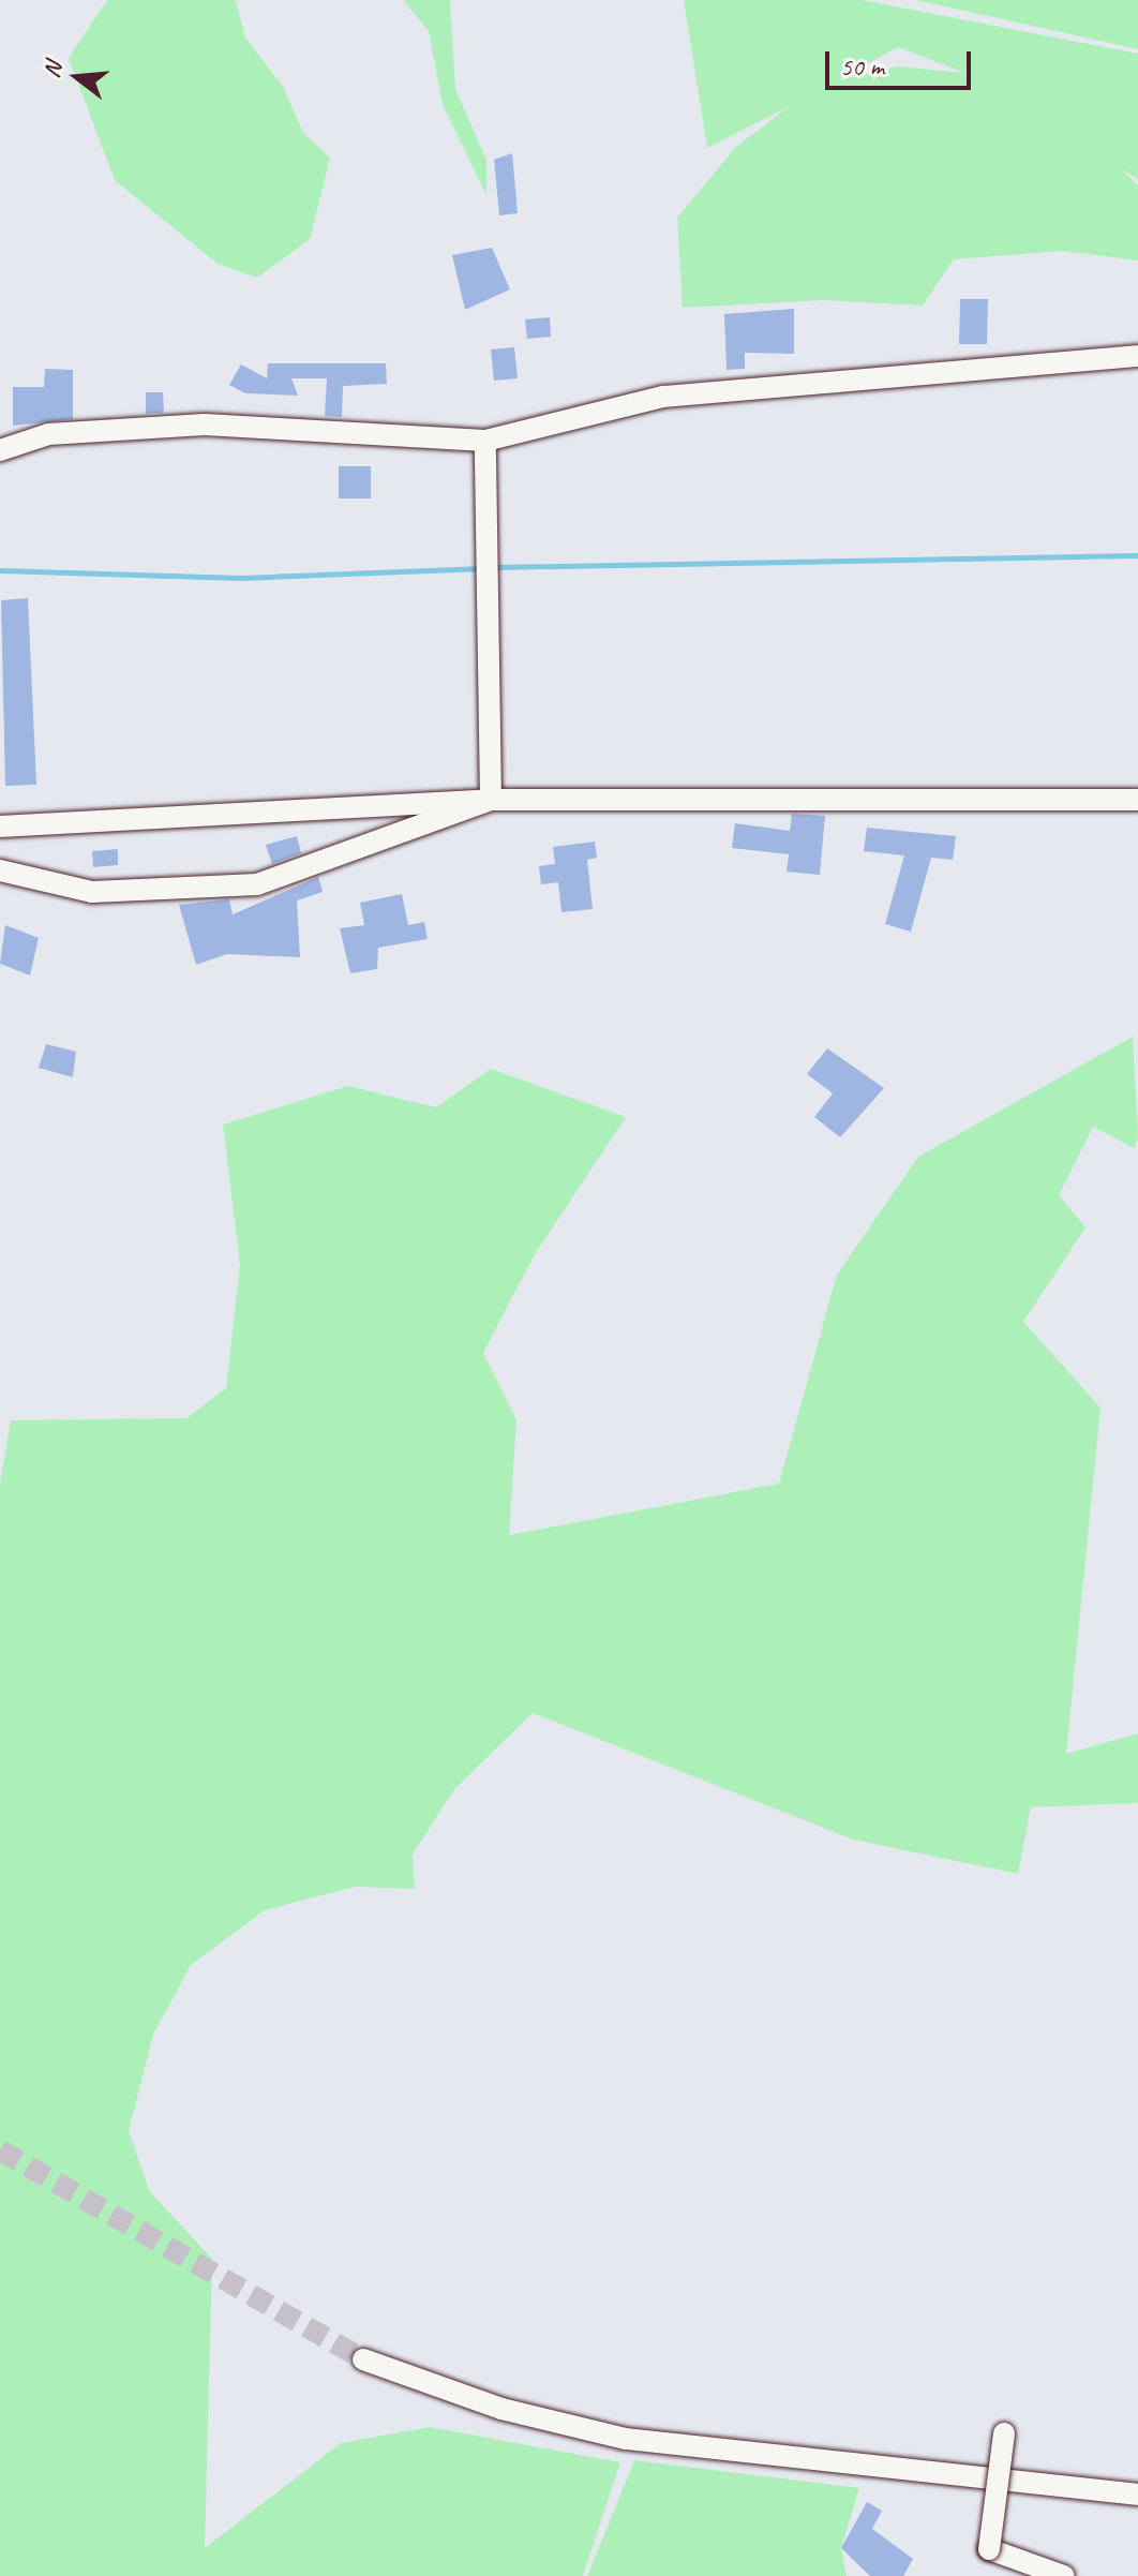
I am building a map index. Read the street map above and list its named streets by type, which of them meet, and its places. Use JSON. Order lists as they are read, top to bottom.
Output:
{
  "scale_bar": "50 m",
  "north": "left"
}
